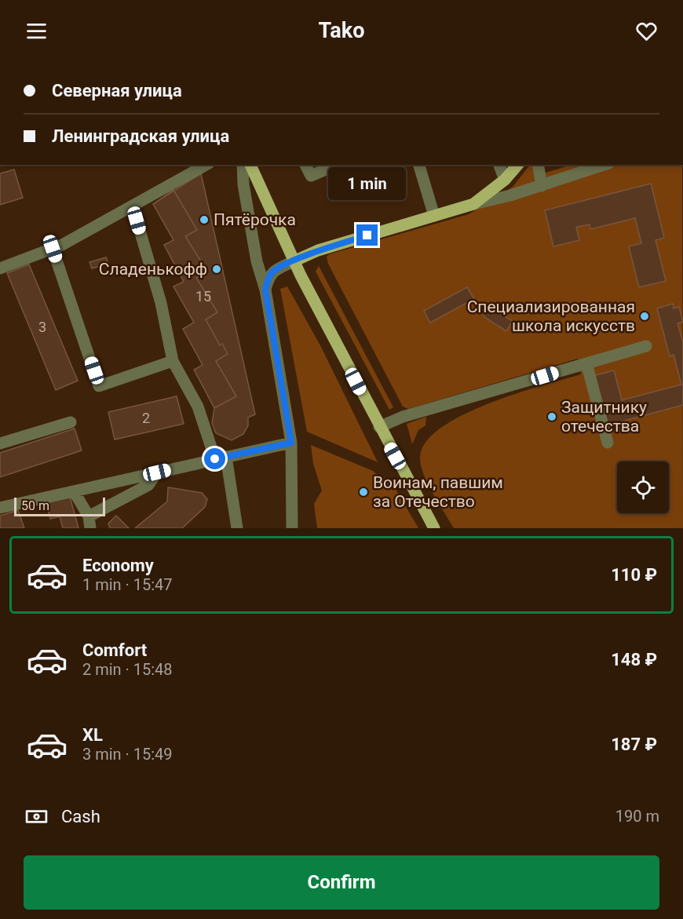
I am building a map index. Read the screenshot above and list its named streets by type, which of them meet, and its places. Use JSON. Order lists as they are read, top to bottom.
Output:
{
  "places": [
    "Пятёрочка",
    "Сладенькофф",
    "Специализированная школа искусств",
    "Защитнику отечества",
    "Воинам, павшим за Отечество"
  ],
  "house_numbers": ["15", "3", "2"],
  "scale_bar": "50 m",
  "page": {
    "header": "Tako",
    "banner": ["Северная улица", "Ленинградская улица"],
    "bubble": "1 min",
    "scale": "50 m",
    "list": [
      {
        "name": "Economy",
        "note": "1 min · 15:47",
        "value": "110 ₽"
      },
      {
        "name": "Comfort",
        "note": "2 min · 15:48",
        "value": "148 ₽"
      },
      {
        "name": "XL",
        "note": "3 min · 15:49",
        "value": "187 ₽"
      }
    ],
    "pay": ["Cash", "190 m"],
    "buttons": "Confirm"
  }
}
